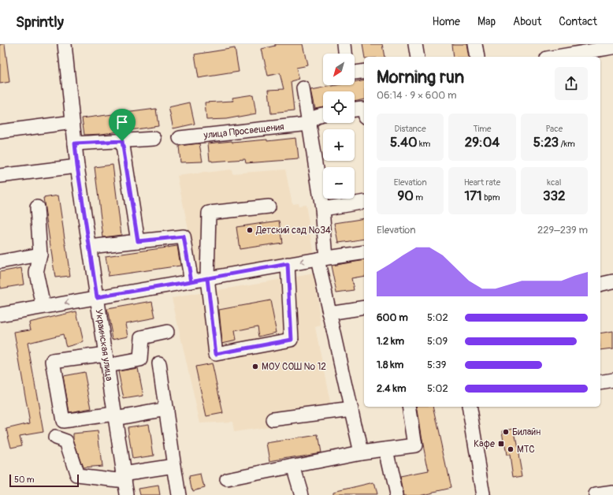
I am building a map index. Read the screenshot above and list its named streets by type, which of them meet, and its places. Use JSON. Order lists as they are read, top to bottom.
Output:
{
  "streets": {
    "street": ["улица Просвещения", "Украинская улица"]
  },
  "places": {
    "other": [
      "Детский сад №34",
      "МОУ СОШ № 12",
      "Билайн",
      "МТС"
    ],
    "transit": ["Кафе"]
  },
  "scale_bar": "50 m",
  "north": "bottom left",
  "page": {
    "header": "Sprintly",
    "nav": [
      "Home",
      "Map",
      "About",
      "Contact"
    ],
    "map_buttons": ["+", "−"],
    "heading": ["Morning run", "06:14 · 9 × 600 m"],
    "stats": [
      ["Distance", "5.40 km"],
      ["Time", "29:04"],
      ["Pace", "5:23 /km"],
      ["Elevation", "90 m"],
      ["Heart rate", "171 bpm"],
      ["kcal", "332"]
    ],
    "chart": ["Elevation", "229–239 m"],
    "list": [
      {
        "name": "600 m",
        "note": "5:02"
      },
      {
        "name": "1.2 km",
        "note": "5:09"
      },
      {
        "name": "1.8 km",
        "note": "5:39"
      },
      {
        "name": "2.4 km",
        "note": "5:02"
      }
    ],
    "scale": "50 m"
  }
}
